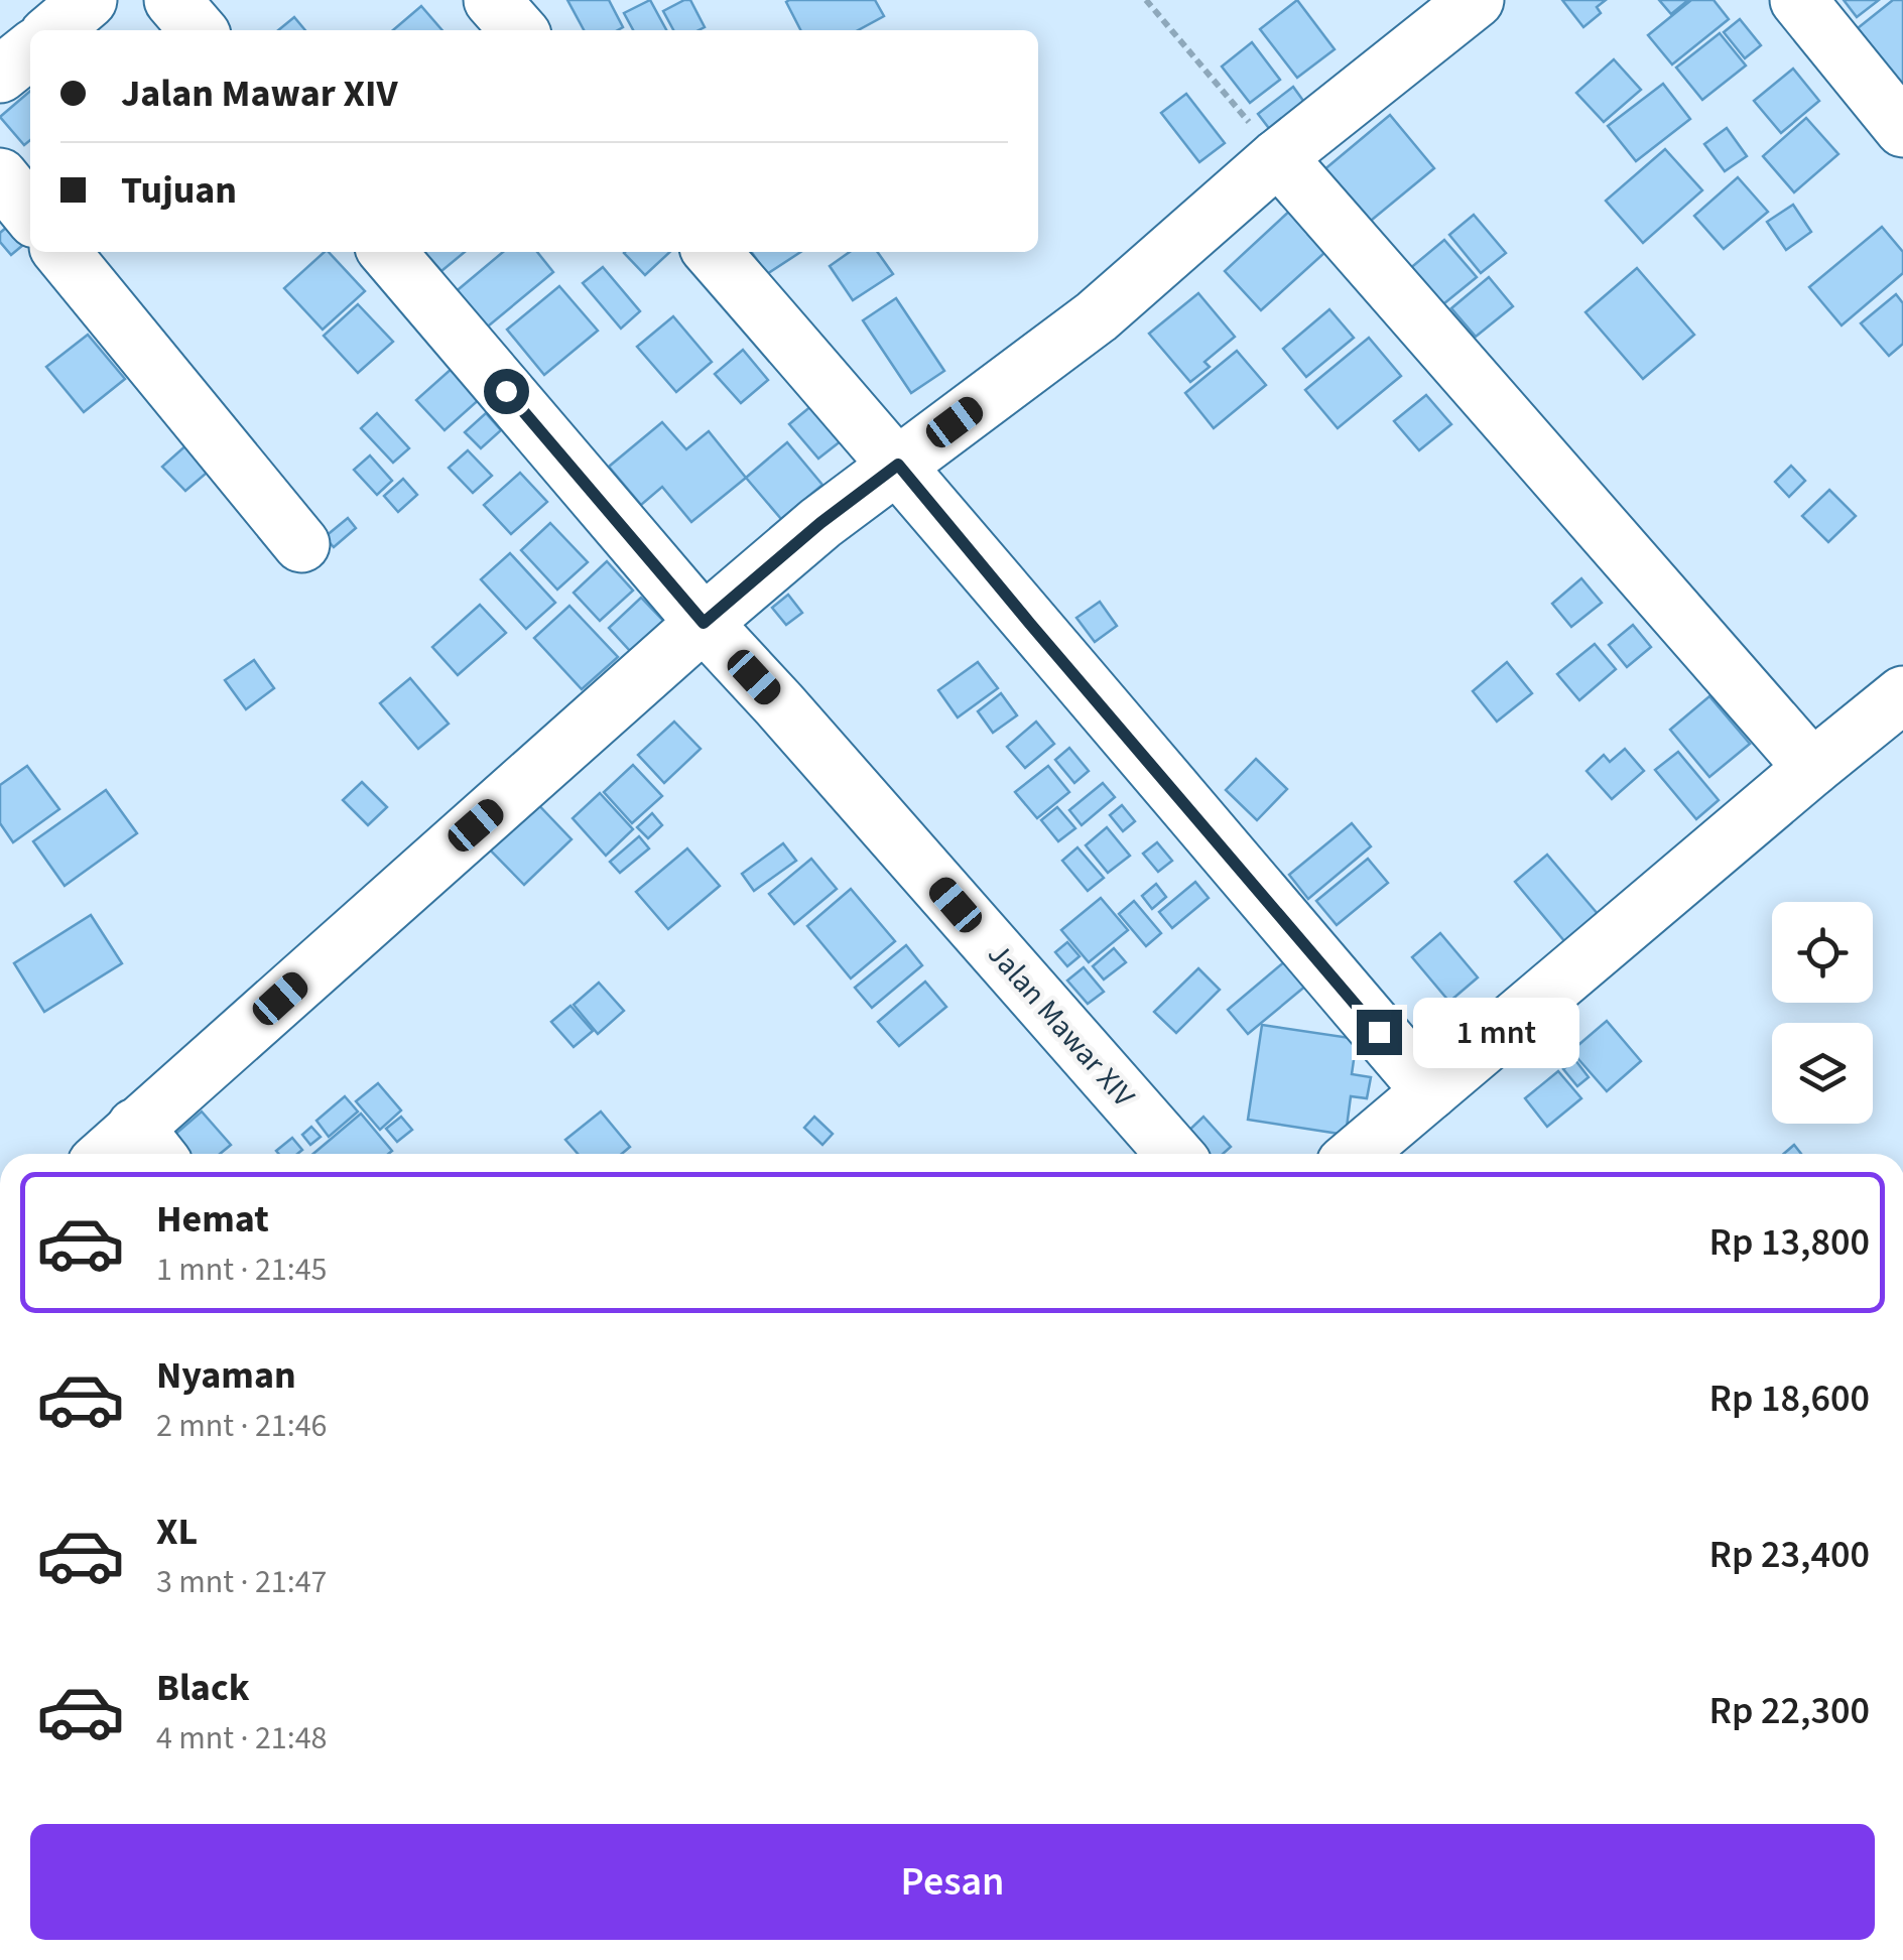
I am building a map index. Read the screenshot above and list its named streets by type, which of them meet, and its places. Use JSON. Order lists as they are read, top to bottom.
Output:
{
  "streets": {
    "street": ["Jalan Mawar XIV"]
  },
  "page": {
    "banner": ["Jalan Mawar XIV", "Tujuan"],
    "bubble": "1 mnt",
    "list": [
      {
        "name": "Hemat",
        "note": "1 mnt · 21:45",
        "value": "Rp 13,800"
      },
      {
        "name": "Nyaman",
        "note": "2 mnt · 21:46",
        "value": "Rp 18,600"
      },
      {
        "name": "XL",
        "note": "3 mnt · 21:47",
        "value": "Rp 23,400"
      },
      {
        "name": "Black",
        "note": "4 mnt · 21:48",
        "value": "Rp 22,300"
      }
    ],
    "buttons": "Pesan"
  }
}
